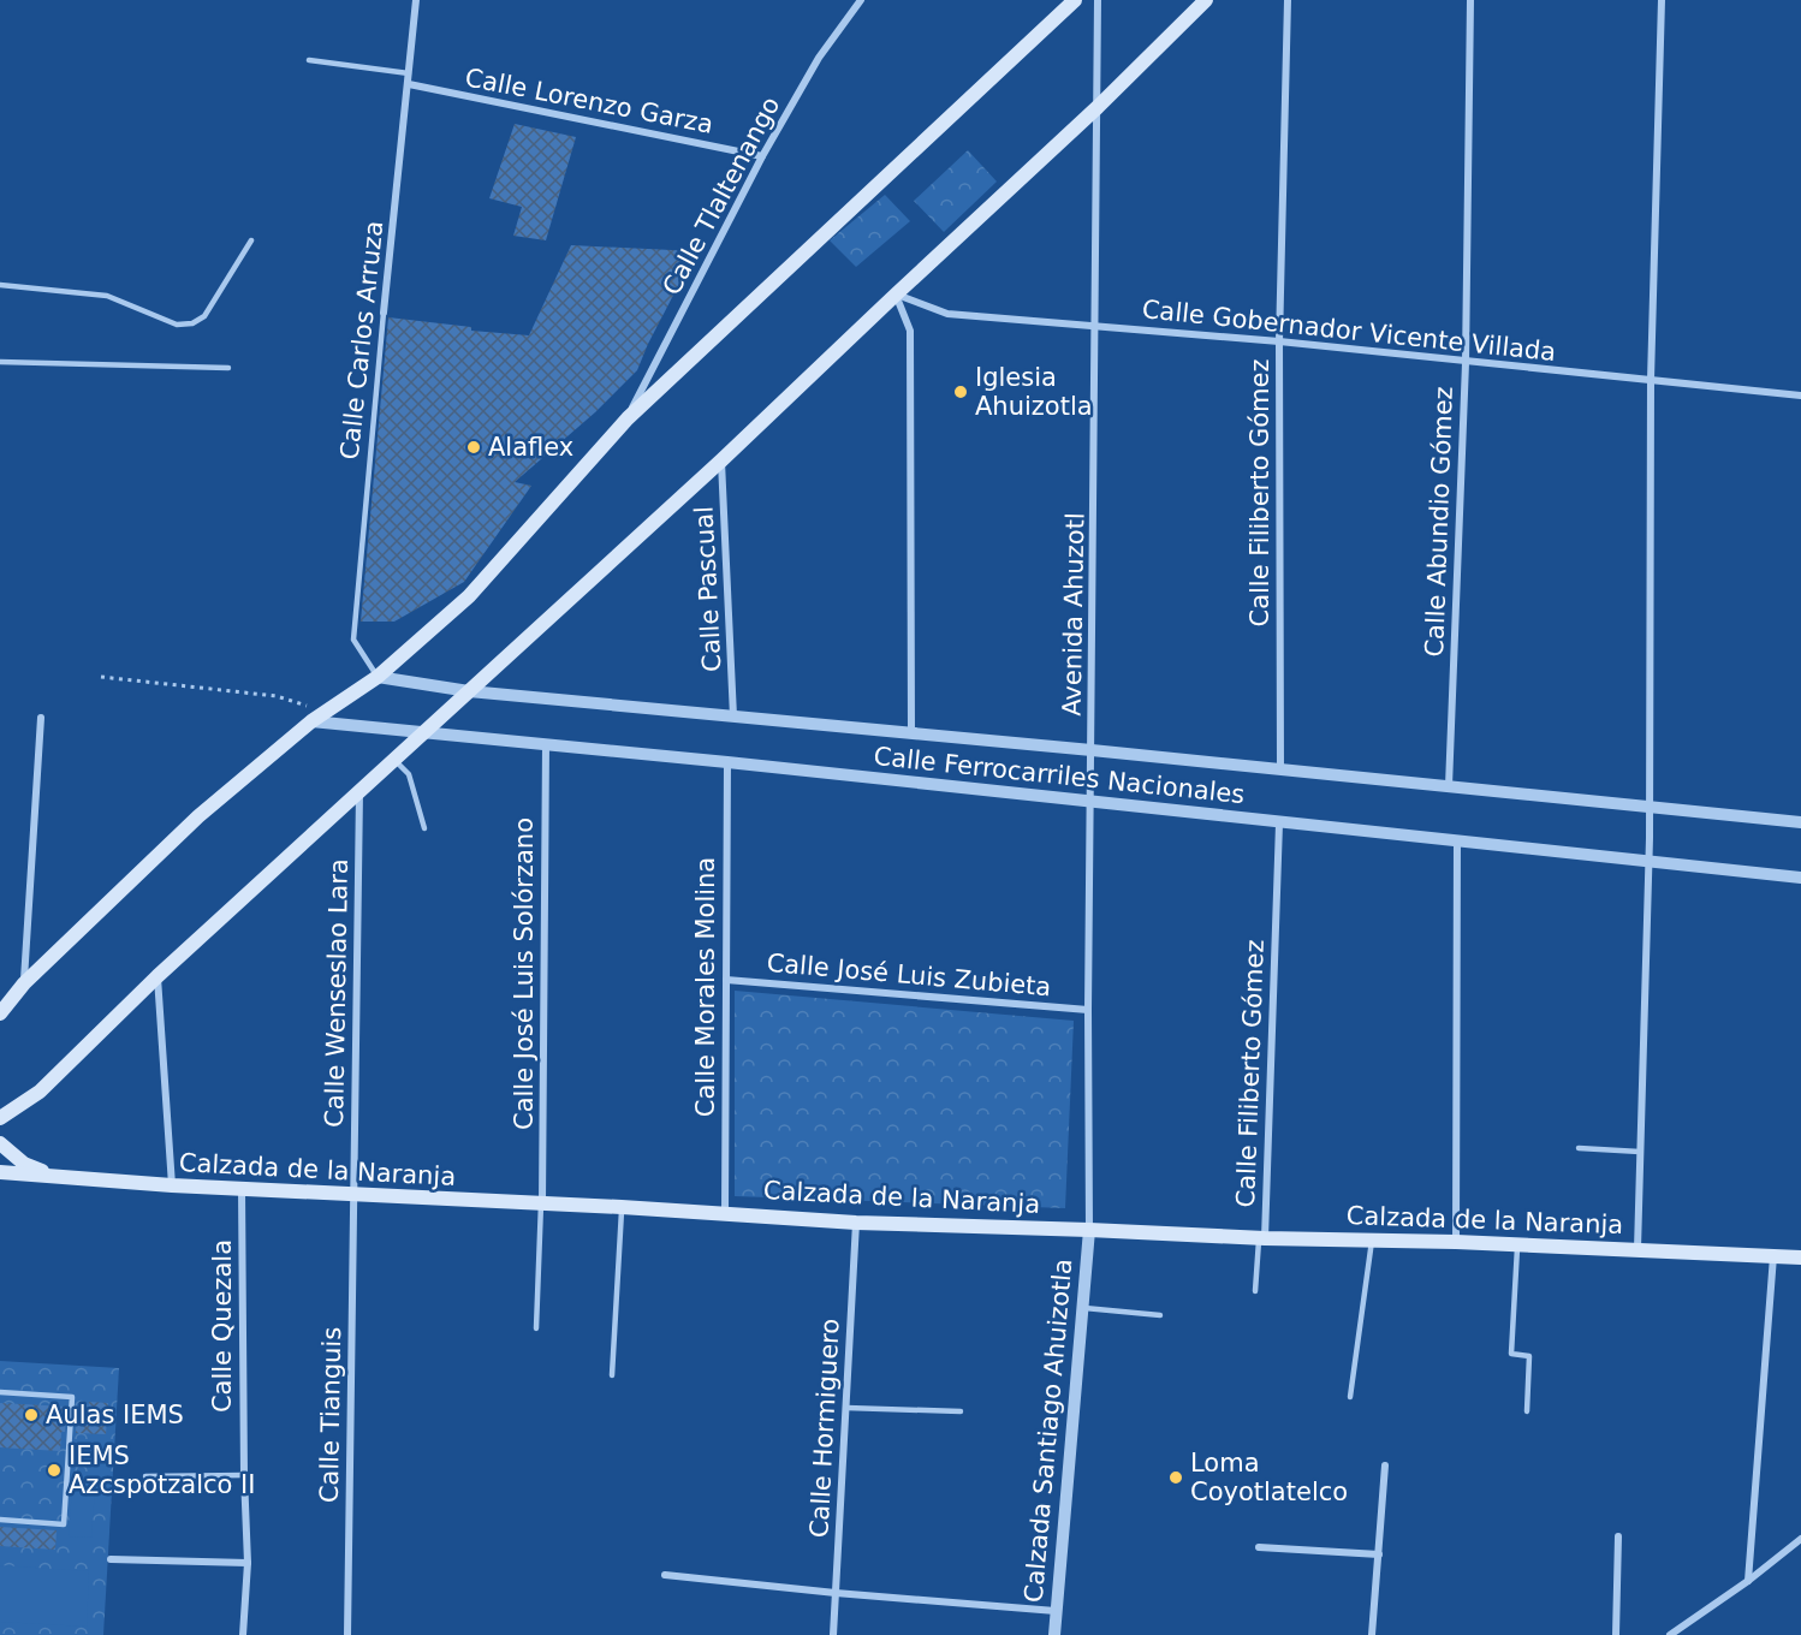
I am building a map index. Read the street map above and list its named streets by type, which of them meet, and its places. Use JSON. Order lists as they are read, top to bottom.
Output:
{
  "streets": {
    "main road": ["Calzada de la Naranja"],
    "street": [
      "Calle Lorenzo Garza",
      "Calle Tlaltenango",
      "Calle Gobernador Vicente Villada",
      "Calle Carlos Arruza",
      "Calle Filiberto Gómez",
      "Calle Abundio Gómez",
      "Calle Pascual",
      "Avenida Ahuzotl",
      "Calle Ferrocarriles Nacionales",
      "Calle José Luis Solórzano",
      "Calle José Luis Zubieta",
      "Calle Morales Molina",
      "Calle Wenseslao Lara",
      "Calle Quezala",
      "Calle Tianguis",
      "Calle Hormiguero",
      "Calzada Santiago Ahuizotla"
    ]
  },
  "crossings": [
    ["Calle Lorenzo Garza", "Calle Tlaltenango"],
    ["Calle Lorenzo Garza", "Calle Carlos Arruza"],
    ["Calle Gobernador Vicente Villada", "Calle Filiberto Gómez"],
    ["Calle Gobernador Vicente Villada", "Calle Abundio Gómez"],
    ["Calle Gobernador Vicente Villada", "Avenida Ahuzotl"],
    ["Calle Carlos Arruza", "Calle Ferrocarriles Nacionales"],
    ["Calle Filiberto Gómez", "Calle Ferrocarriles Nacionales"],
    ["Calle Filiberto Gómez", "Calzada de la Naranja"],
    ["Calle Abundio Gómez", "Calle Ferrocarriles Nacionales"],
    ["Calle Pascual", "Calle Ferrocarriles Nacionales"],
    ["Avenida Ahuzotl", "Calle Ferrocarriles Nacionales"],
    ["Avenida Ahuzotl", "Calle José Luis Zubieta"],
    ["Avenida Ahuzotl", "Calzada de la Naranja"],
    ["Avenida Ahuzotl", "Calzada Santiago Ahuizotla"],
    ["Calle Ferrocarriles Nacionales", "Calle José Luis Solórzano"],
    ["Calle Ferrocarriles Nacionales", "Calle Morales Molina"],
    ["Calle José Luis Solórzano", "Calzada de la Naranja"],
    ["Calle José Luis Zubieta", "Calle Morales Molina"],
    ["Calle Morales Molina", "Calzada de la Naranja"],
    ["Calle Wenseslao Lara", "Calzada de la Naranja"],
    ["Calle Wenseslao Lara", "Calle Tianguis"],
    ["Calzada de la Naranja", "Calle Quezala"],
    ["Calzada de la Naranja", "Calle Tianguis"],
    ["Calzada de la Naranja", "Calle Hormiguero"],
    ["Calzada de la Naranja", "Calzada Santiago Ahuizotla"]
  ],
  "places": [
    "Iglesia Ahuizotla",
    "Alaflex",
    "Aulas IEMS",
    "IEMS Azcspotzalco II",
    "Loma Coyotlatelco"
  ]
}
